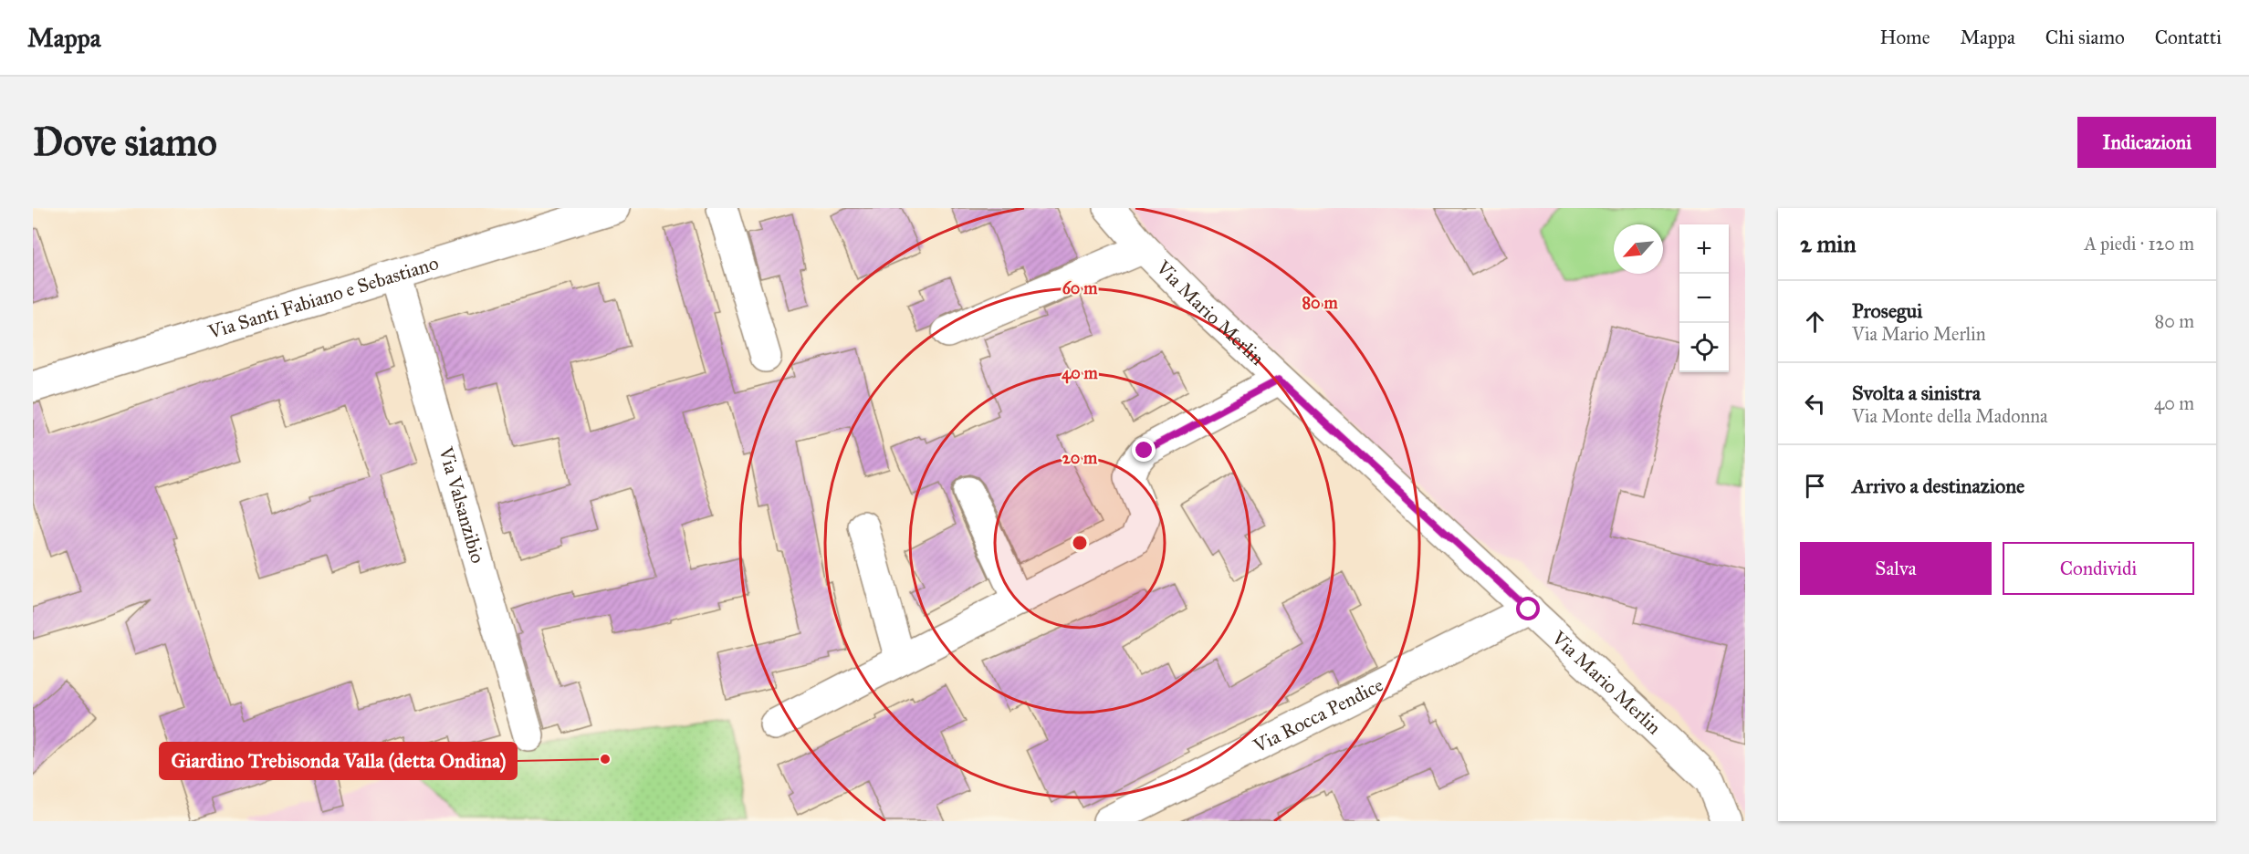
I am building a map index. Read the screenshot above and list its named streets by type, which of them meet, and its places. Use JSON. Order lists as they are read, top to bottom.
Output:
{
  "streets": {
    "street": [
      "Via Santi Fabiano e Sebastiano",
      "Via Mario Merlin",
      "Via Valsanzibio",
      "Via Rocca Pendice"
    ]
  },
  "crossings": [
    ["Via Santi Fabiano e Sebastiano", "Via Valsanzibio"],
    ["Via Mario Merlin", "Via Rocca Pendice"]
  ],
  "places": ["Giardino Trebisonda Valla (detta Ondina)"],
  "north": "bottom left",
  "page": {
    "header": "Mappa",
    "nav": [
      "Home",
      "Mappa",
      "Chi siamo",
      "Contatti"
    ],
    "buttons": [
      "Indicazioni",
      ["Salva", "Condividi"]
    ],
    "title": "Dove siamo",
    "heading": ["2 min", "A piedi · 120 m"],
    "map_buttons": ["+", "−"],
    "list": [
      ["Prosegui", "Via Mario Merlin", "80 m"],
      ["Svolta a sinistra", "Via Monte della Madonna", "40 m"],
      "Arrivo a destinazione"
    ]
  },
  "rings": [
    "60 m",
    "80 m",
    "40 m",
    "20 m"
  ]
}
